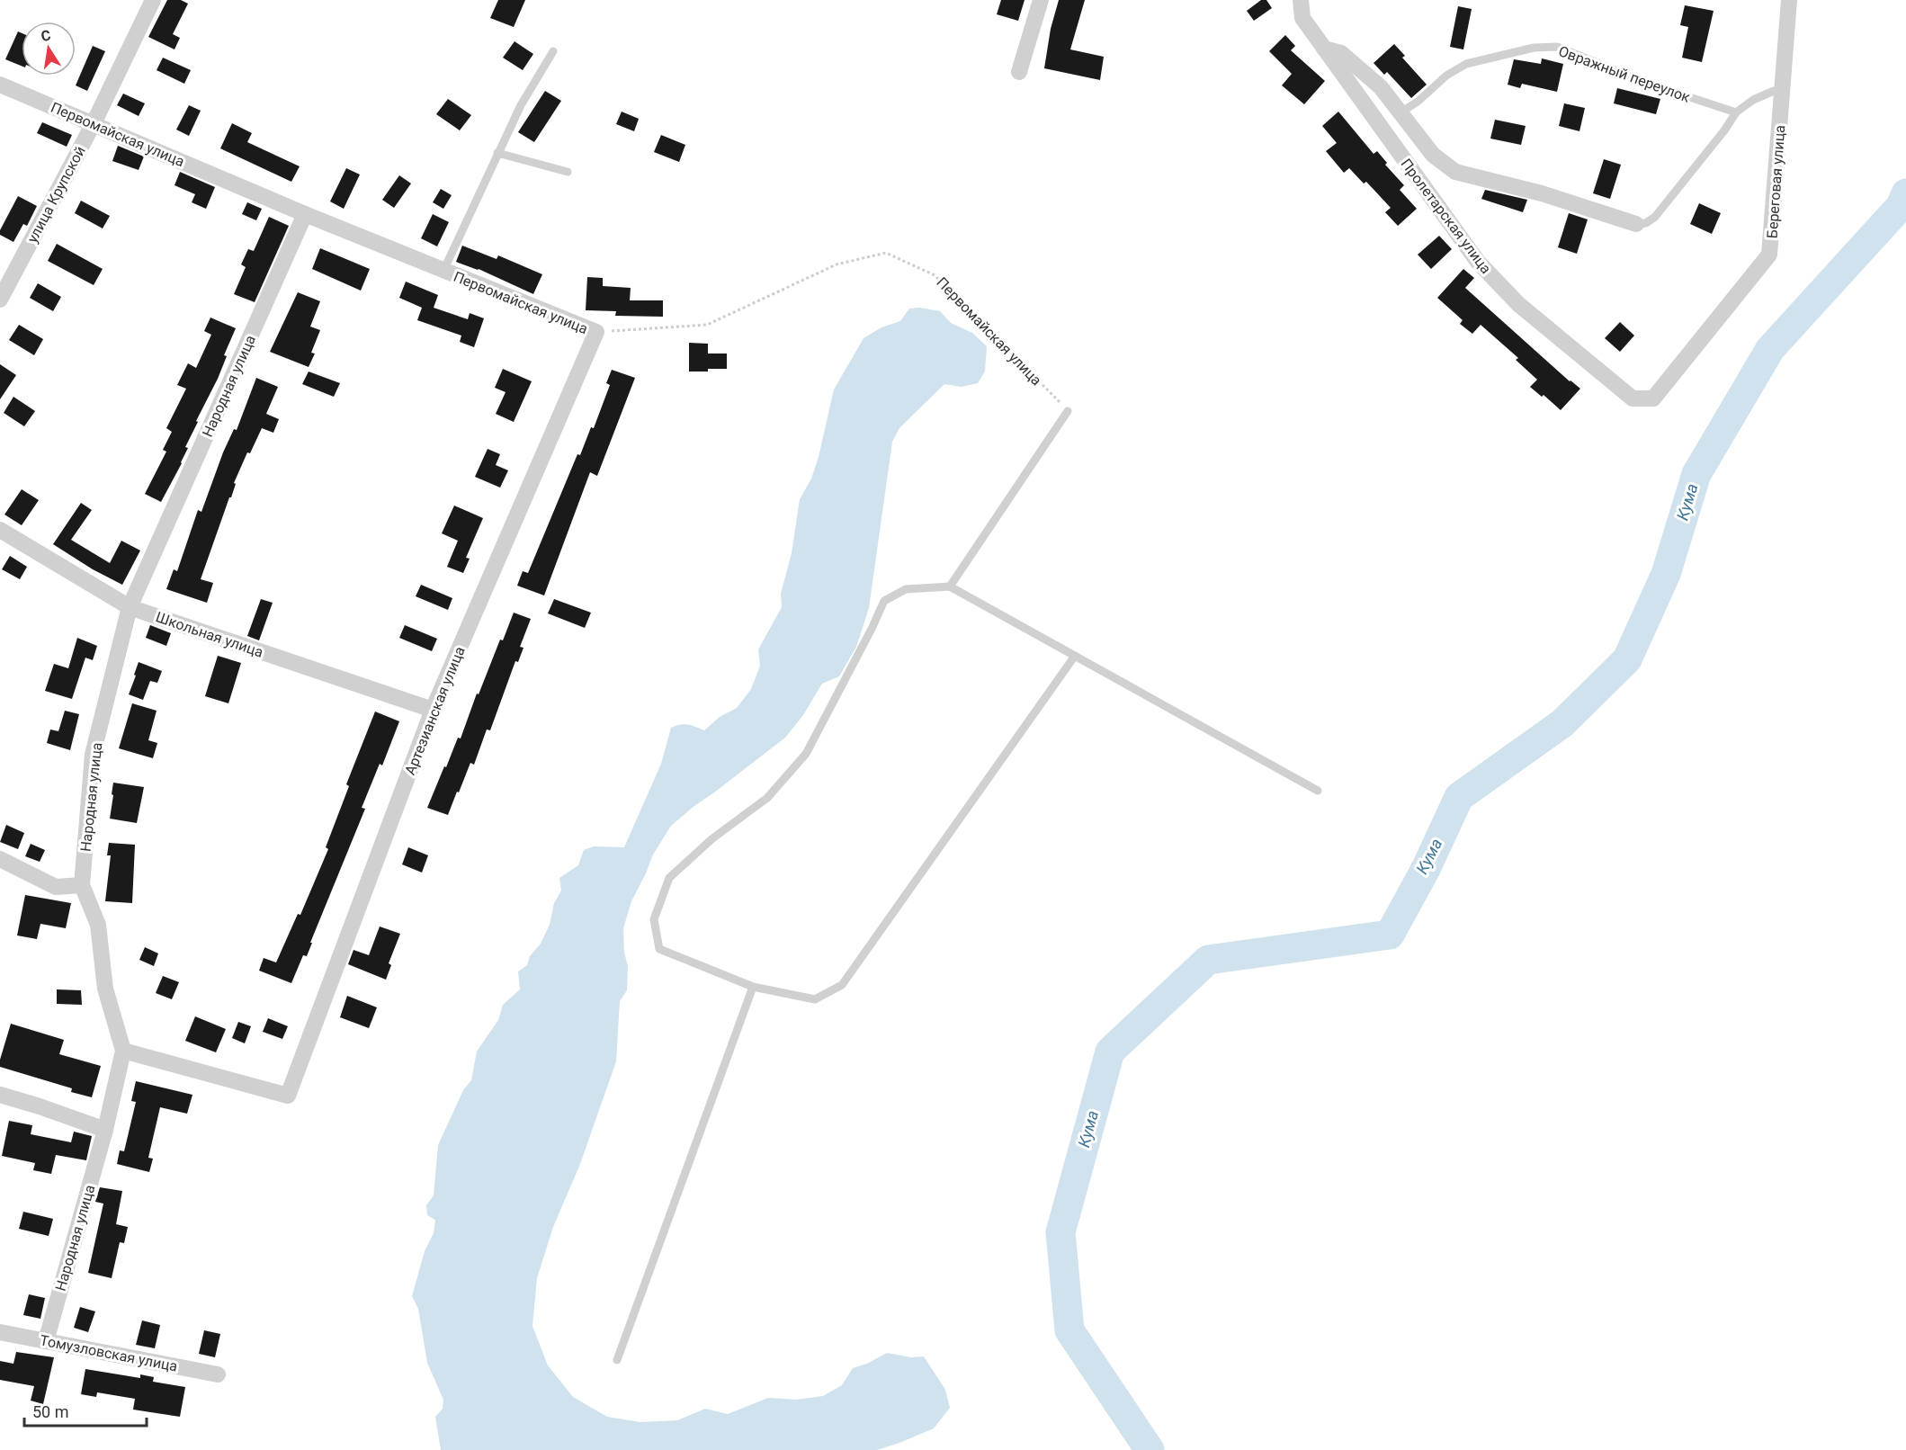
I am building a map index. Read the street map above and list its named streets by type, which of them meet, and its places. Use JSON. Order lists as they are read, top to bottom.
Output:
{
  "streets": {
    "street": [
      "Первомайская улица",
      "Береговая улица",
      "улица Крупской",
      "Пролетарская улица",
      "Народная улица",
      "Школьная улица",
      "Артезианская улица",
      "Томузловская улица"
    ],
    "lane": ["Овражный переулок"]
  },
  "crossings": [
    ["Первомайская улица", "улица Крупской"],
    ["Первомайская улица", "Народная улица"],
    ["Первомайская улица", "Артезианская улица"],
    ["Береговая улица", "Пролетарская улица"],
    ["Народная улица", "Школьная улица"],
    ["Народная улица", "Артезианская улица"],
    ["Народная улица", "Томузловская улица"],
    ["Школьная улица", "Артезианская улица"]
  ],
  "water": ["Кума"],
  "scale_bar": "50 m",
  "north": "top"
}
